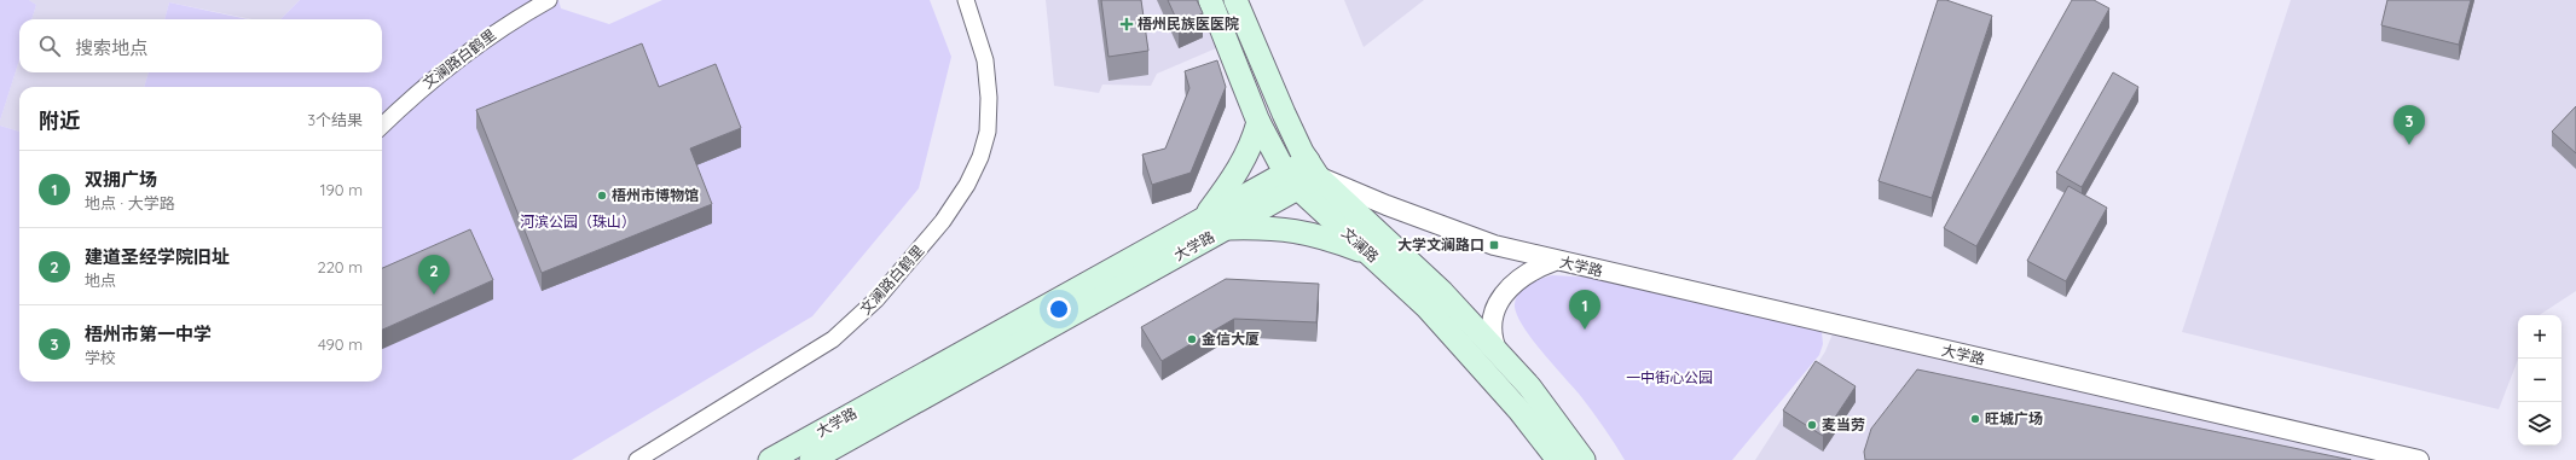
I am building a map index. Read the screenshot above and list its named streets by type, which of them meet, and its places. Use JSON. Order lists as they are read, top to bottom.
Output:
{
  "streets": {
    "main road": ["文澜路", "大学路"],
    "street": ["文澜路白鹤里"]
  },
  "crossings": [
    ["文澜路", "大学路"]
  ],
  "parks": ["河滨公园（珠山）", "一中街心公园"],
  "places": {
    "health": ["梧州民族医医院"],
    "other": [
      "梧州市博物馆",
      "金信大厦",
      "旺城广场",
      "麦当劳"
    ],
    "transit": ["大学文澜路口"]
  },
  "page": {
    "search": "搜索地点",
    "heading": ["附近", "3个结果"],
    "pins": ["3", "2", "1"],
    "list": [
      {
        "mark": "1",
        "name": "双拥广场",
        "note": "地点 · 大学路",
        "value": "190 m"
      },
      {
        "mark": "2",
        "name": "建道圣经学院旧址",
        "note": "地点",
        "value": "220 m"
      },
      {
        "mark": "3",
        "name": "梧州市第一中学",
        "note": "学校",
        "value": "490 m"
      }
    ],
    "map_buttons": ["+", "−"]
  }
}
